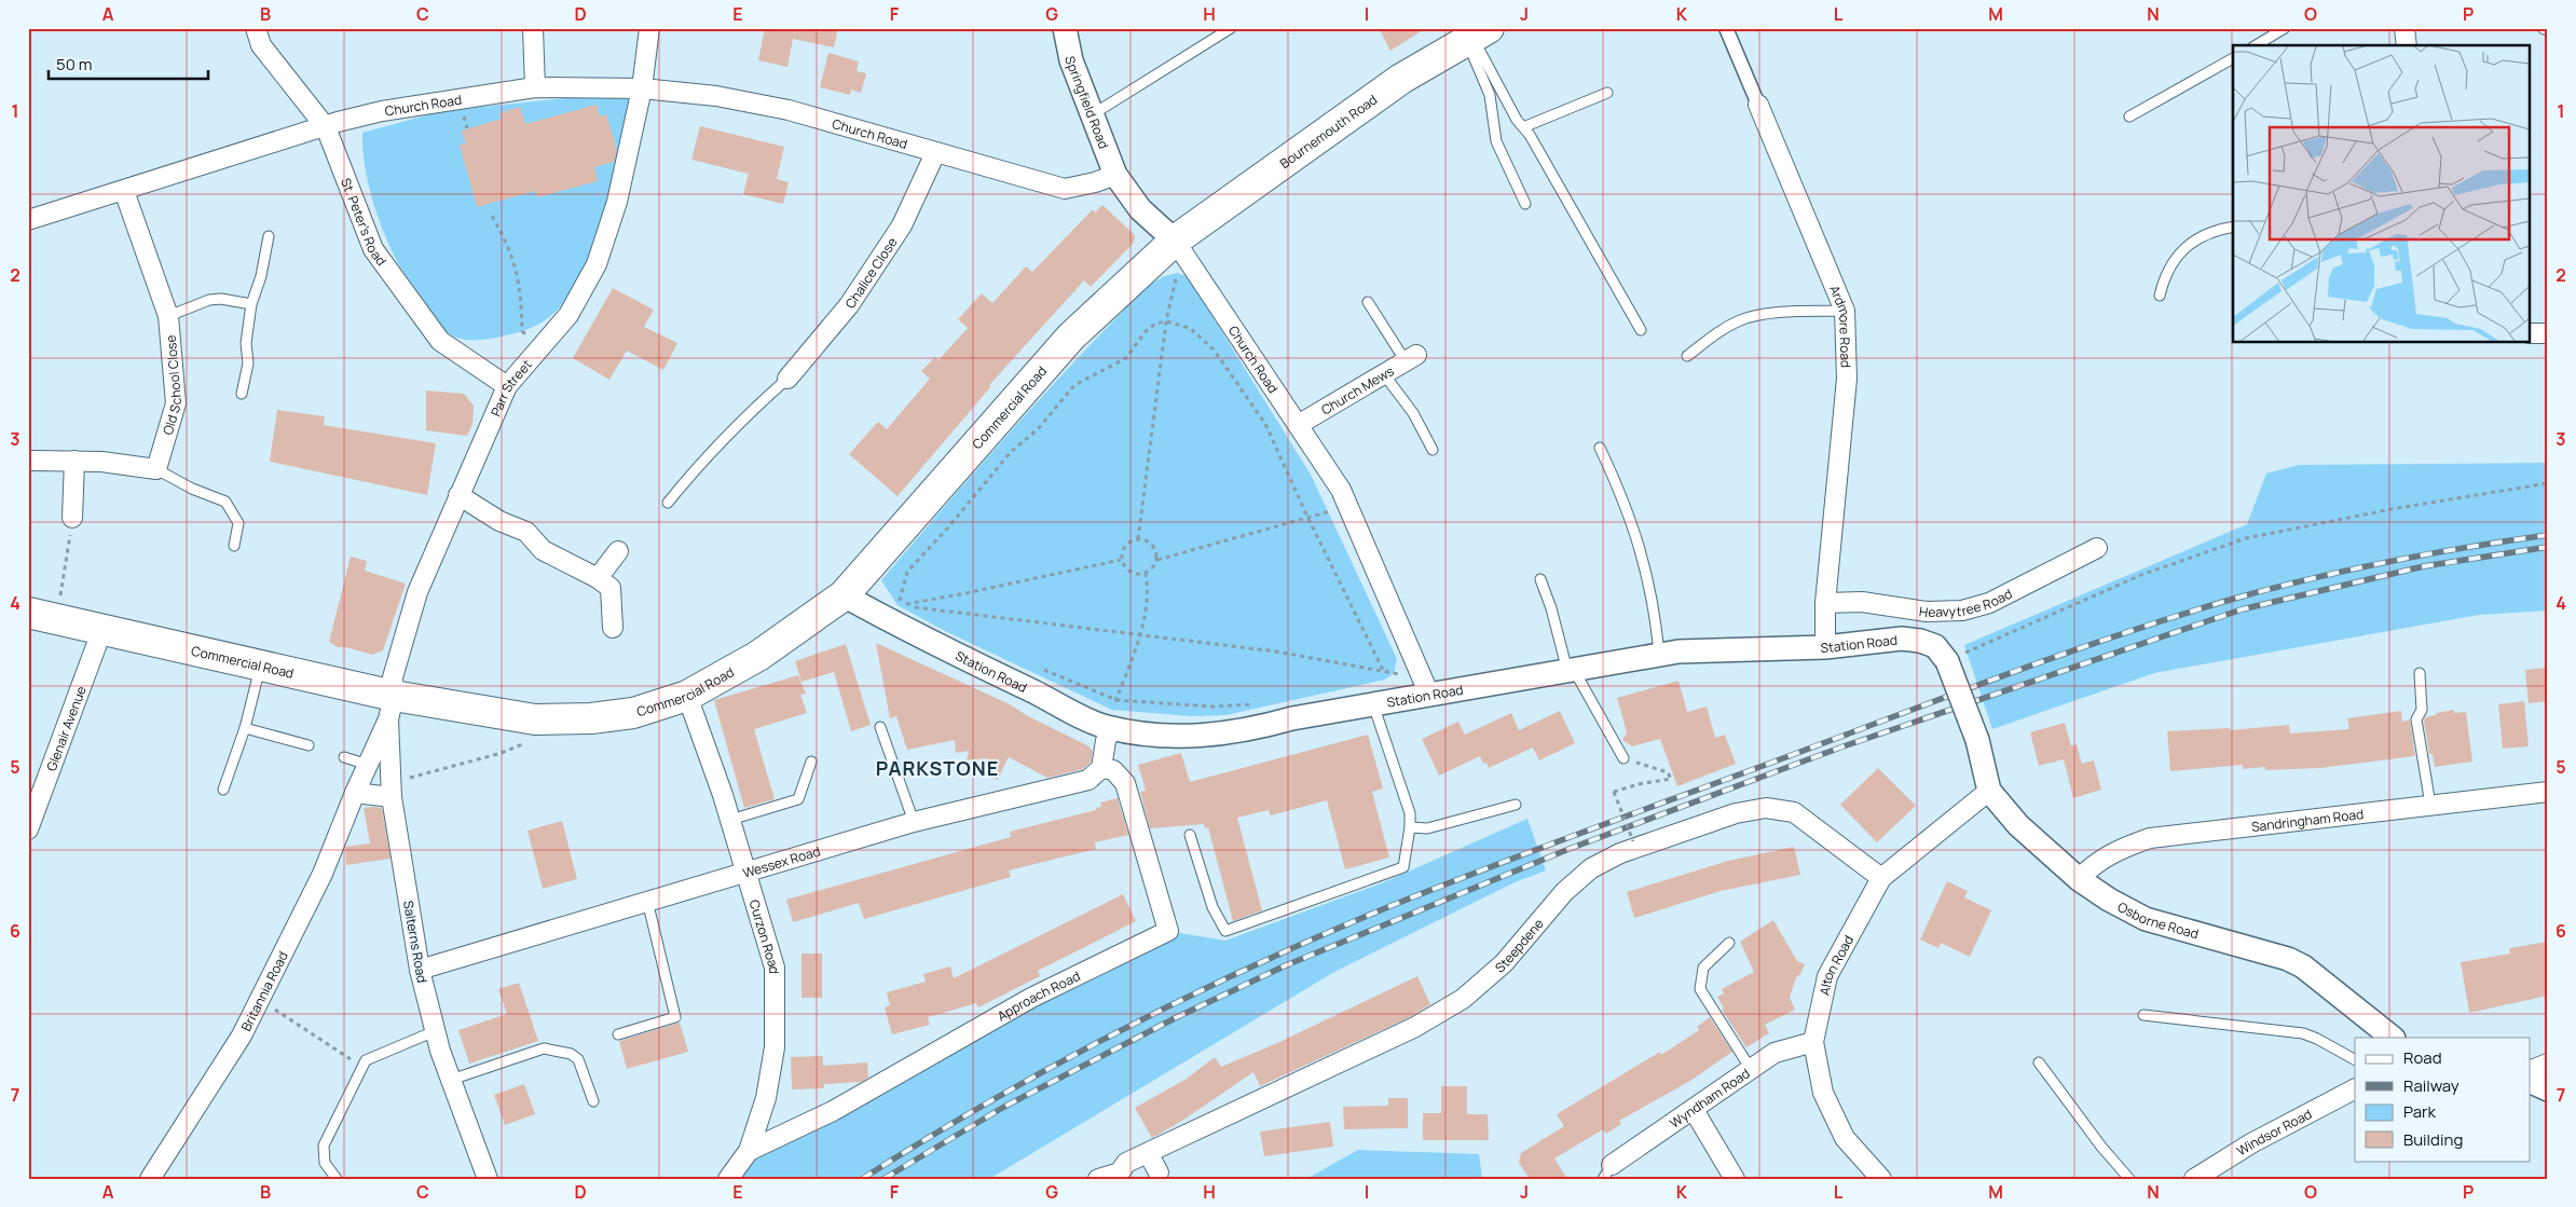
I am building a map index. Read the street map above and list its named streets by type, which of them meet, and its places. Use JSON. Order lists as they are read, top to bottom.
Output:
{
  "streets": {
    "highway": ["Bournemouth Road", "Commercial Road"],
    "street": [
      "Springfield Road",
      "Church Road",
      "St. Peter's Road",
      "Chalice Close",
      "Ardmore Road",
      "Old School Close",
      "Parr Street",
      "Church Mews",
      "Heavytree Road",
      "Station Road",
      "Glenair Avenue",
      "Sandringham Road",
      "Wessex Road",
      "Osborne Road",
      "Curzon Road",
      "Salterns Road",
      "Steepdene",
      "Alton Road",
      "Britannia Road",
      "Approach Road",
      "Wyndham Road",
      "Windsor Road"
    ]
  },
  "crossings": [
    ["Springfield Road", "Church Road"],
    ["Church Road", "Bournemouth Road"],
    ["Church Road", "St. Peter's Road"],
    ["Church Road", "Chalice Close"],
    ["Church Road", "Old School Close"],
    ["Church Road", "Parr Street"],
    ["Church Road", "Church Mews"],
    ["Church Road", "Commercial Road"],
    ["Church Road", "Station Road"],
    ["Bournemouth Road", "Commercial Road"],
    ["St. Peter's Road", "Parr Street"],
    ["Ardmore Road", "Heavytree Road"],
    ["Ardmore Road", "Station Road"],
    ["Parr Street", "Commercial Road"],
    ["Parr Street", "Salterns Road"],
    ["Parr Street", "Britannia Road"],
    ["Commercial Road", "Station Road"],
    ["Commercial Road", "Glenair Avenue"],
    ["Commercial Road", "Curzon Road"],
    ["Commercial Road", "Salterns Road"],
    ["Commercial Road", "Britannia Road"],
    ["Station Road", "Osborne Road"],
    ["Sandringham Road", "Osborne Road"],
    ["Wessex Road", "Curzon Road"],
    ["Wessex Road", "Salterns Road"],
    ["Wessex Road", "Approach Road"],
    ["Osborne Road", "Alton Road"],
    ["Curzon Road", "Approach Road"],
    ["Salterns Road", "Britannia Road"],
    ["Steepdene", "Alton Road"],
    ["Alton Road", "Wyndham Road"]
  ],
  "districts": ["PARKSTONE"],
  "legend": [
    "Road",
    "Railway",
    "Park",
    "Building"
  ],
  "scale_bar": "50 m",
  "grid": {
    "columns": [
      "A",
      "B",
      "C",
      "D",
      "E",
      "F",
      "G",
      "H",
      "I",
      "J",
      "K",
      "L",
      "M",
      "N",
      "O",
      "P"
    ],
    "rows": [
      "1",
      "2",
      "3",
      "4",
      "5",
      "6",
      "7"
    ]
  }
}
